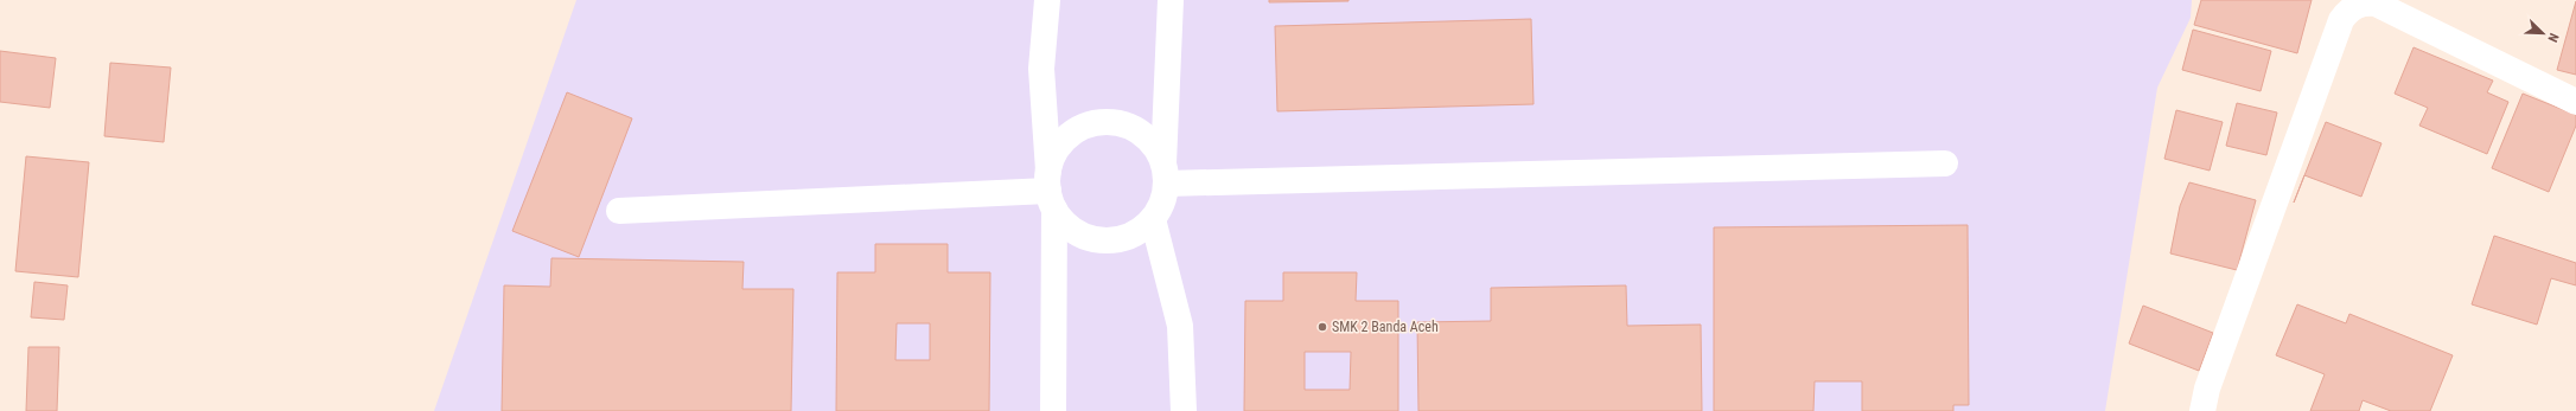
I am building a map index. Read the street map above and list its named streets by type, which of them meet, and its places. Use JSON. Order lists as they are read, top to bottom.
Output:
{
  "places": ["SMK 2 Banda Aceh"],
  "north": "bottom right"
}
